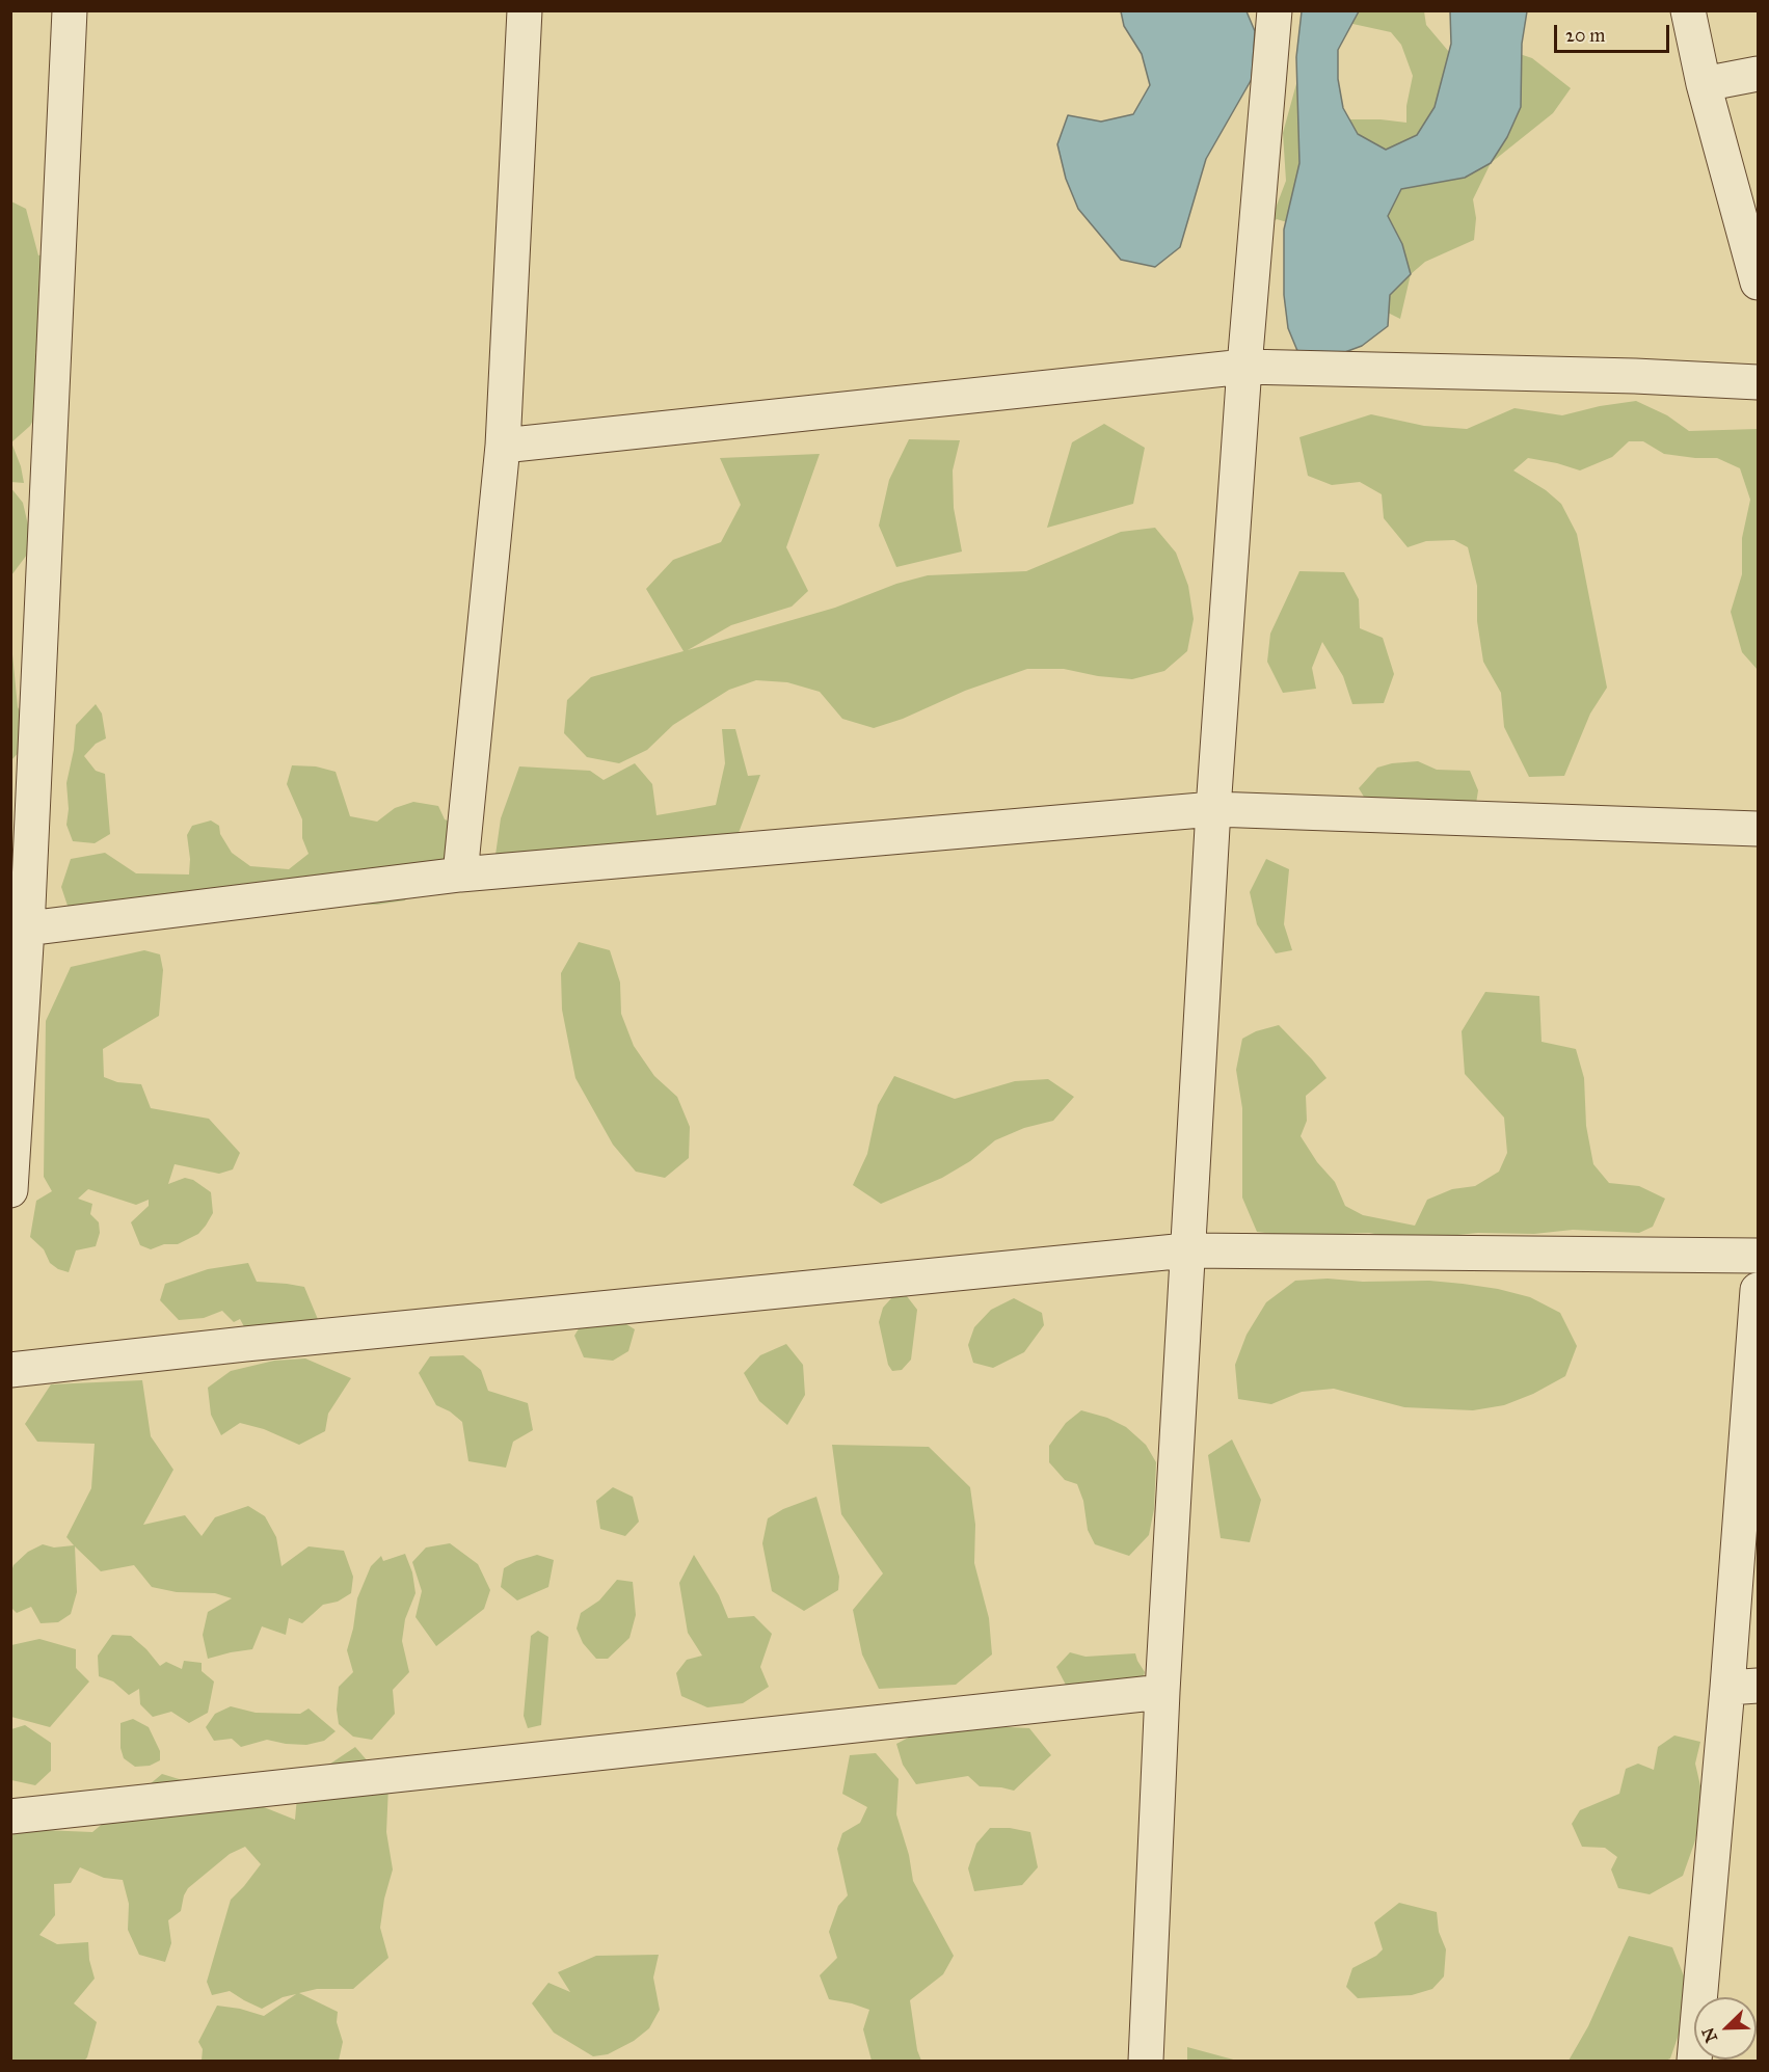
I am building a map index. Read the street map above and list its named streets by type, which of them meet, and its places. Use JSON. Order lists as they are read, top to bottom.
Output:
{
  "scale_bar": "20 m",
  "north": "bottom left"
}
